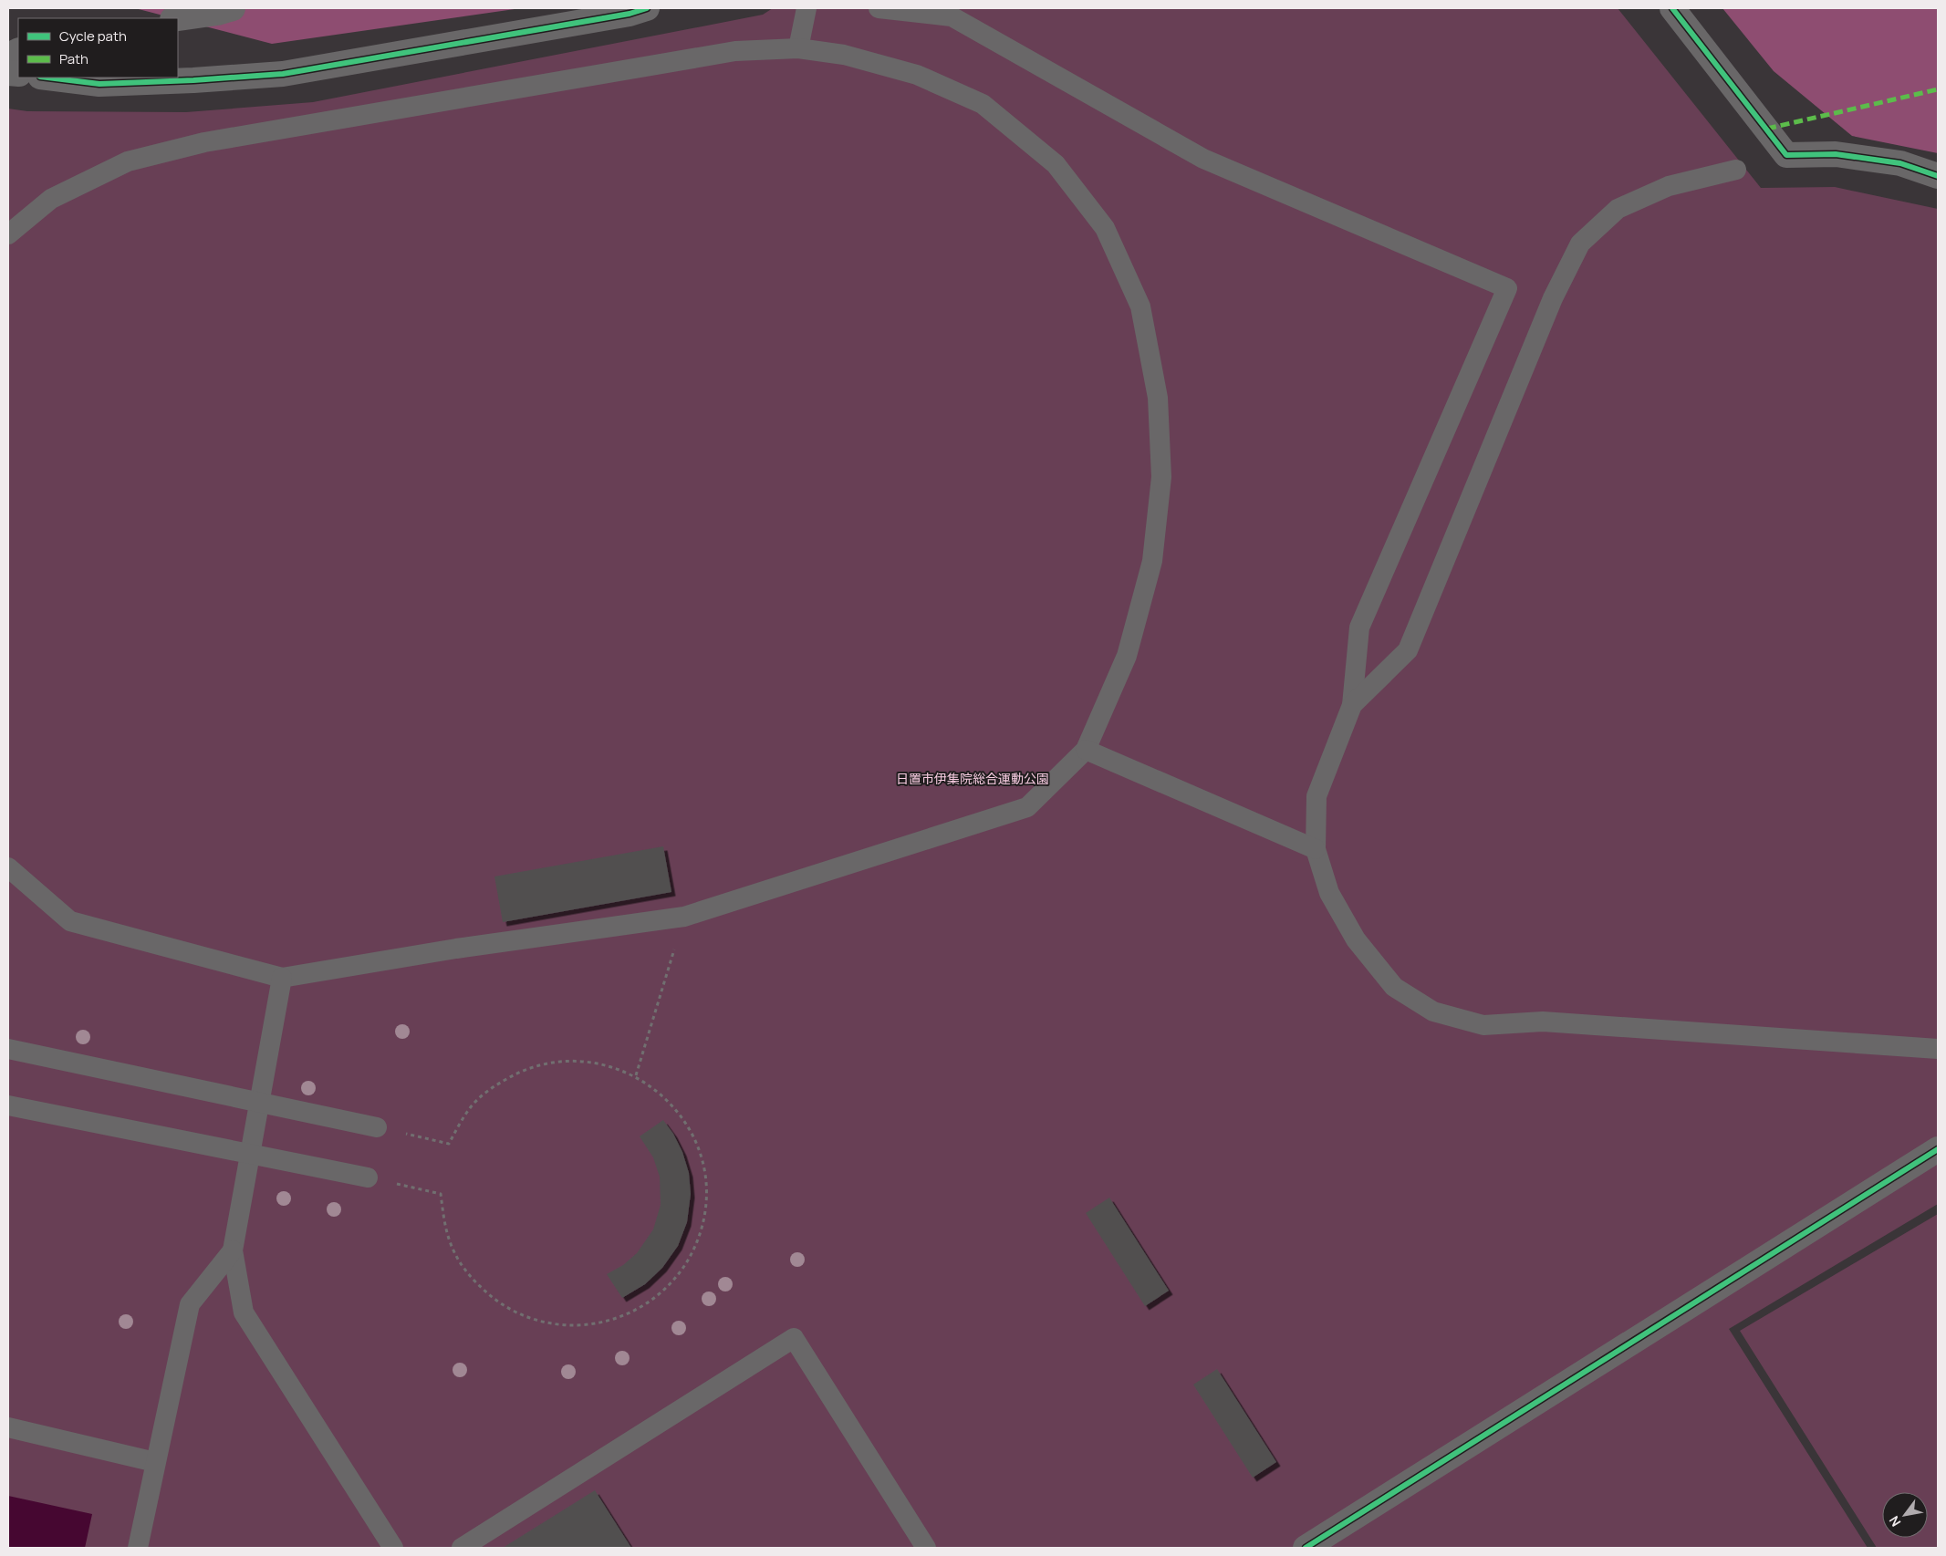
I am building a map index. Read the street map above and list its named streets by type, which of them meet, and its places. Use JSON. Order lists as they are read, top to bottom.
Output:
{
  "parks": ["日置市伊集院総合運動公園"],
  "legend": ["Cycle path", "Path"],
  "north": "bottom left"
}
